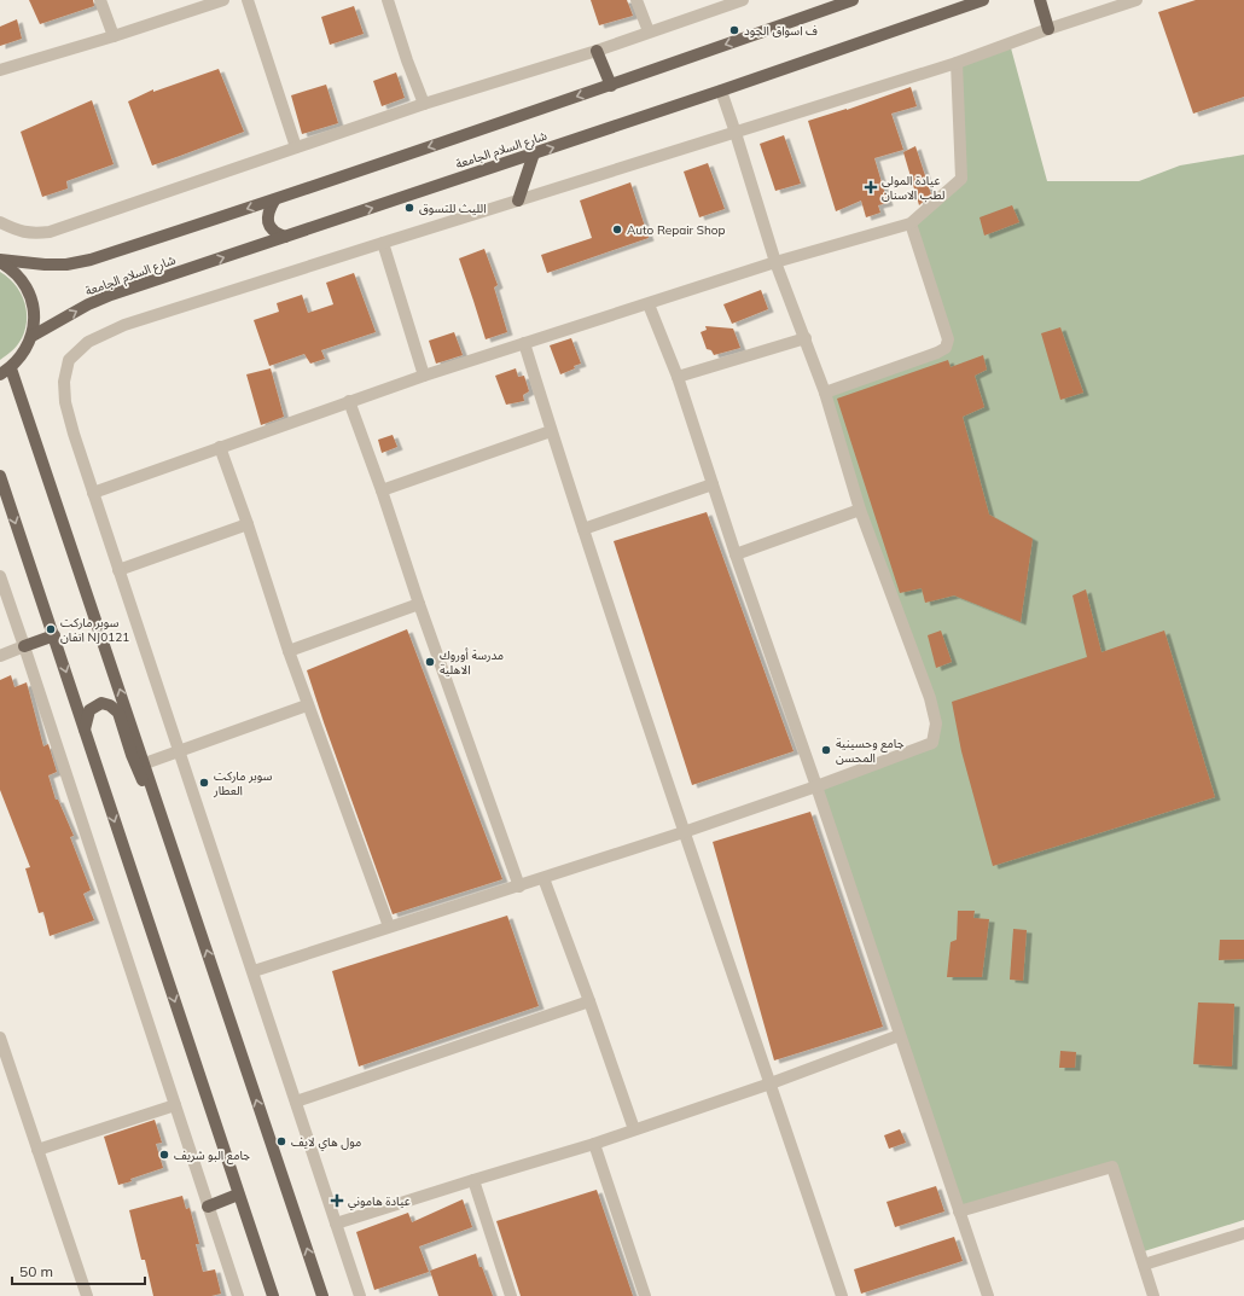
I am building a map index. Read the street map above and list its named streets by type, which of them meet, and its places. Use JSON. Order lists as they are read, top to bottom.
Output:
{
  "streets": {
    "main road": ["شارع السلام الجامعة"]
  },
  "places": {
    "other": [
      "ف اسواق الجود",
      "الليث للتسوق",
      "Auto Repair Shop",
      "سوبر ماركت انفان NJ0121",
      "مدرسة أوروك الاهلية",
      "جامع وحسينية المحسن",
      "سوبر ماركت العطار",
      "مول هاي لايف",
      "جامع البو شريف"
    ],
    "health": ["عيادة المولى لطب الاسنان", "عيادة هاموني"]
  },
  "scale_bar": "50 m"
}
